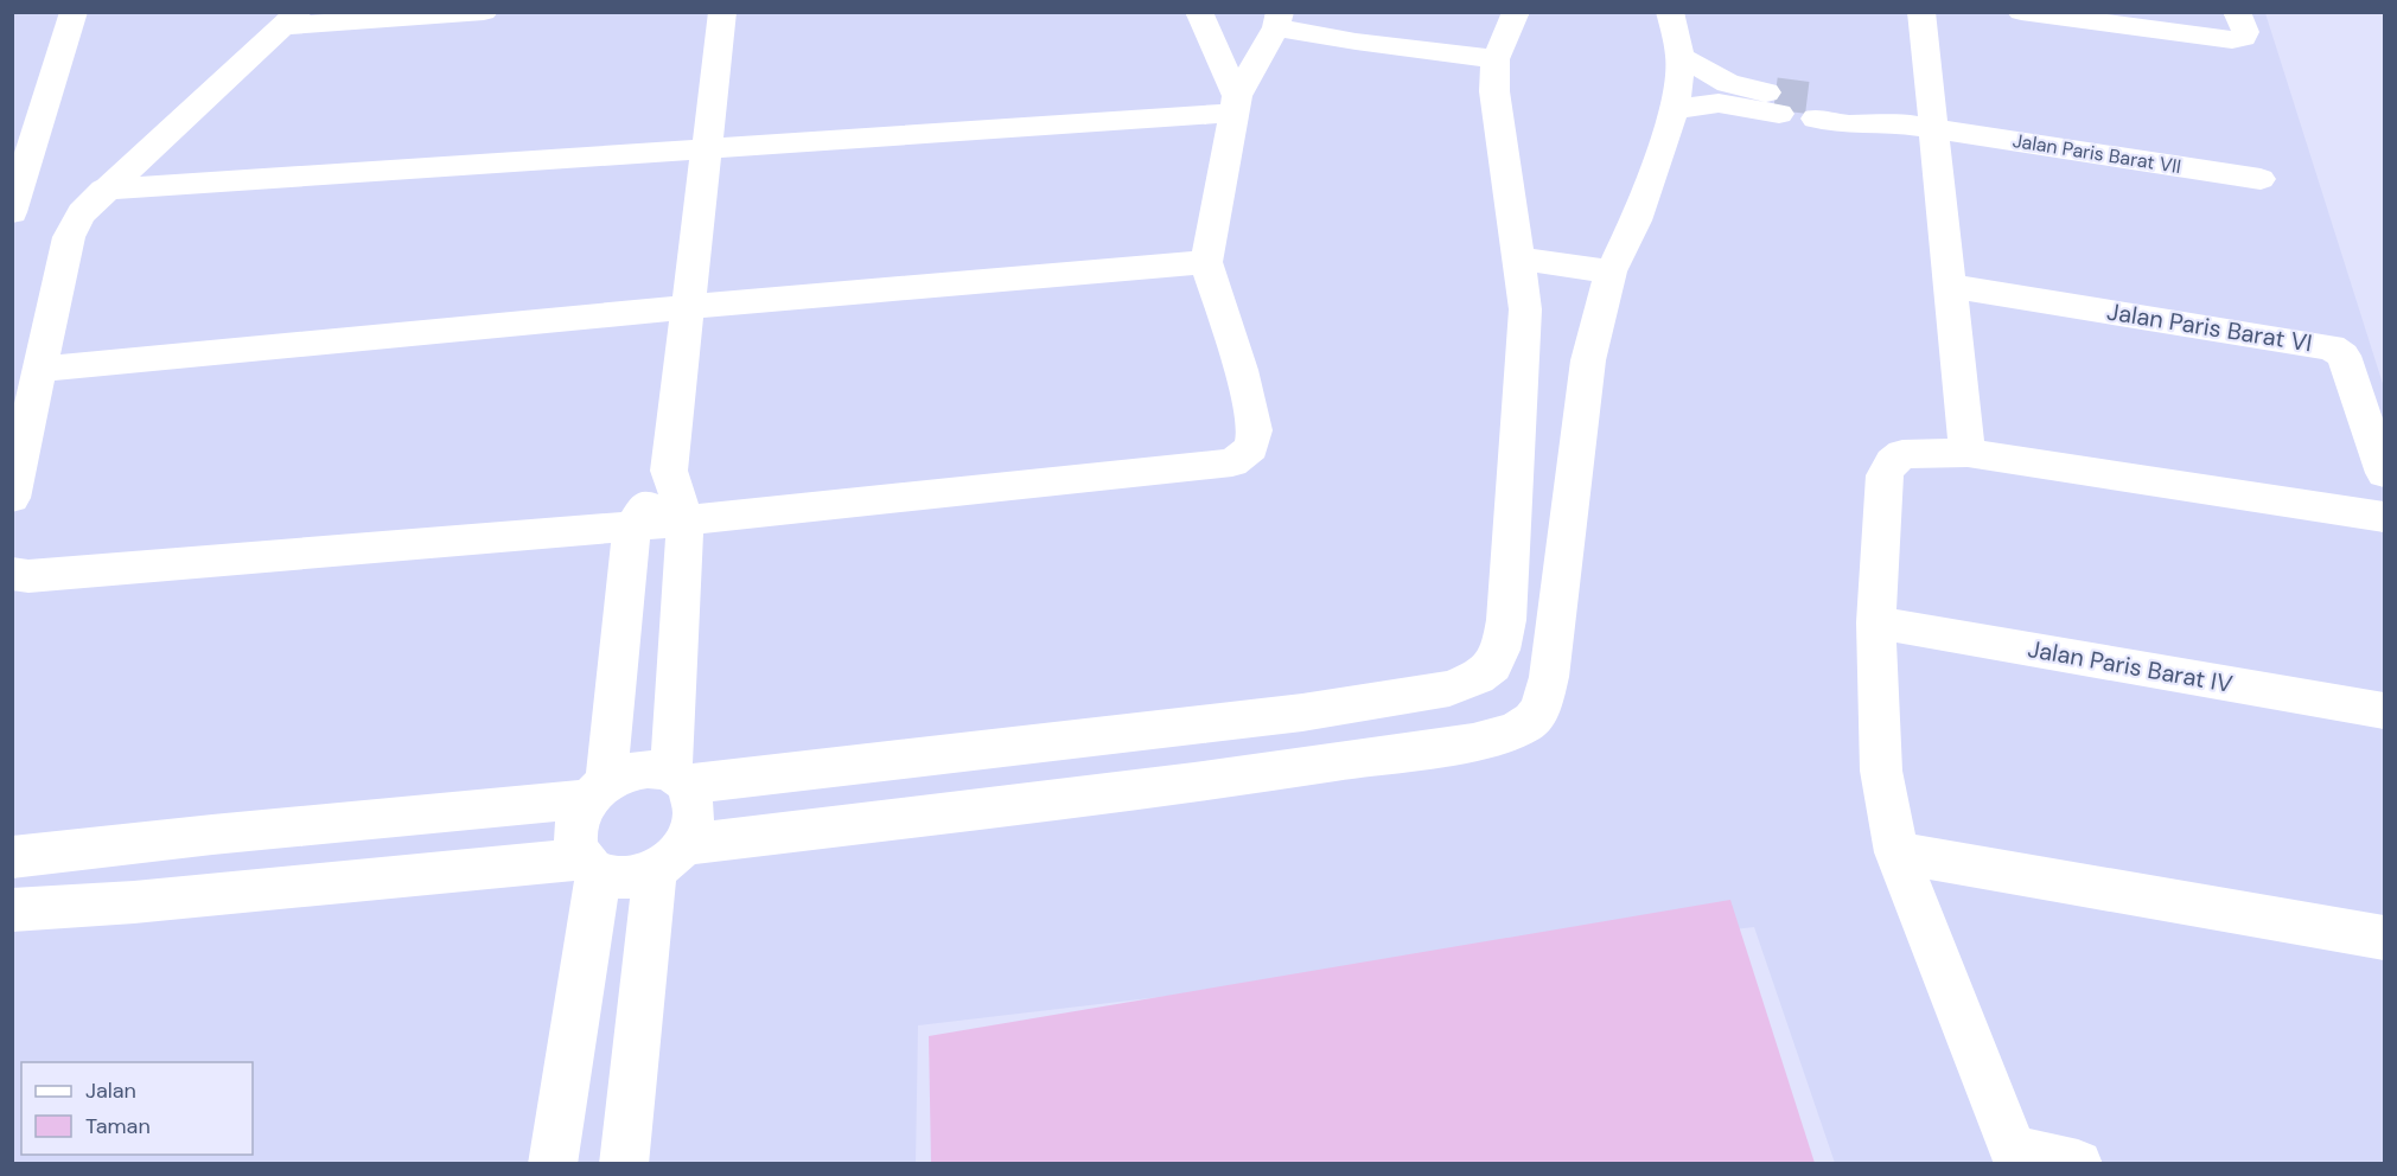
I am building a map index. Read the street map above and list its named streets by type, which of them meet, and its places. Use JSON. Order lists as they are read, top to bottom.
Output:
{
  "streets": {
    "street": ["Jalan Paris Barat VII", "Jalan Paris Barat VI", "Jalan Paris Barat IV"]
  },
  "legend": ["Jalan", "Taman"]
}
